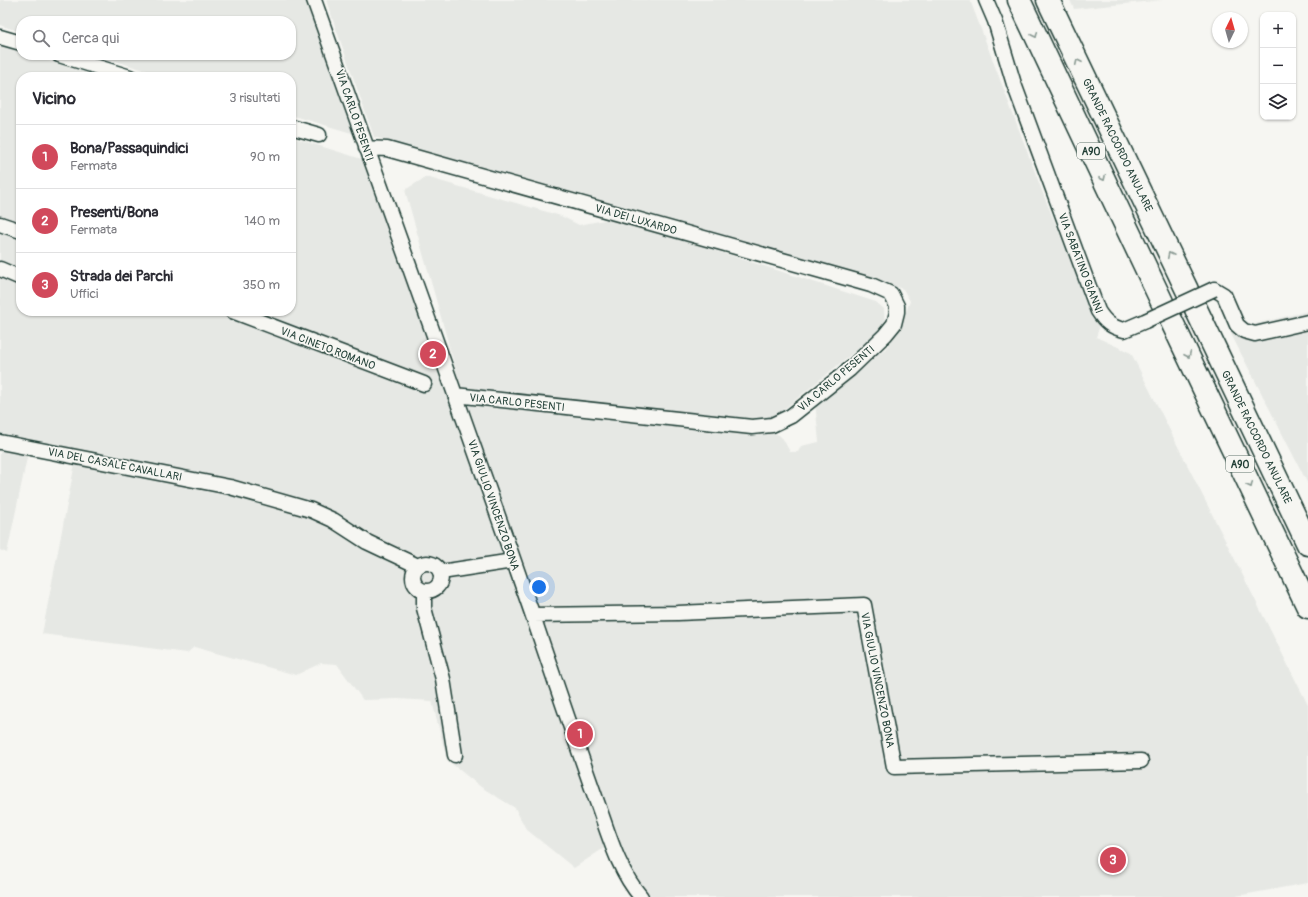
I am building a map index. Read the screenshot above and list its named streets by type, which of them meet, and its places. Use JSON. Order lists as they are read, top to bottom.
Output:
{
  "streets": {
    "highway": ["GRANDE RACCORDO ANULARE", "A90"],
    "street": [
      "VIA CARLO PESENTI",
      "VIA DEI LUXARDO",
      "VIA SABATINO GIANNI",
      "VIA CINETO ROMANO",
      "VIA DEL CASALE CAVALLARI",
      "VIA GIULIO VINCENZO BONA"
    ]
  },
  "crossings": [
    ["VIA CARLO PESENTI", "VIA DEI LUXARDO"],
    ["VIA CARLO PESENTI", "VIA GIULIO VINCENZO BONA"]
  ],
  "north": "top",
  "page": {
    "map_buttons": ["+", "−"],
    "search": "Cerca qui",
    "heading": ["Vicino", "3 risultati"],
    "list": [
      {
        "mark": "1",
        "name": "Bona/Passaquindici",
        "note": "Fermata",
        "value": "90 m"
      },
      {
        "mark": "2",
        "name": "Presenti/Bona",
        "note": "Fermata",
        "value": "140 m"
      },
      {
        "mark": "3",
        "name": "Strada dei Parchi",
        "note": "Uffici",
        "value": "350 m"
      }
    ],
    "pins": ["2", "1", "3"]
  }
}
